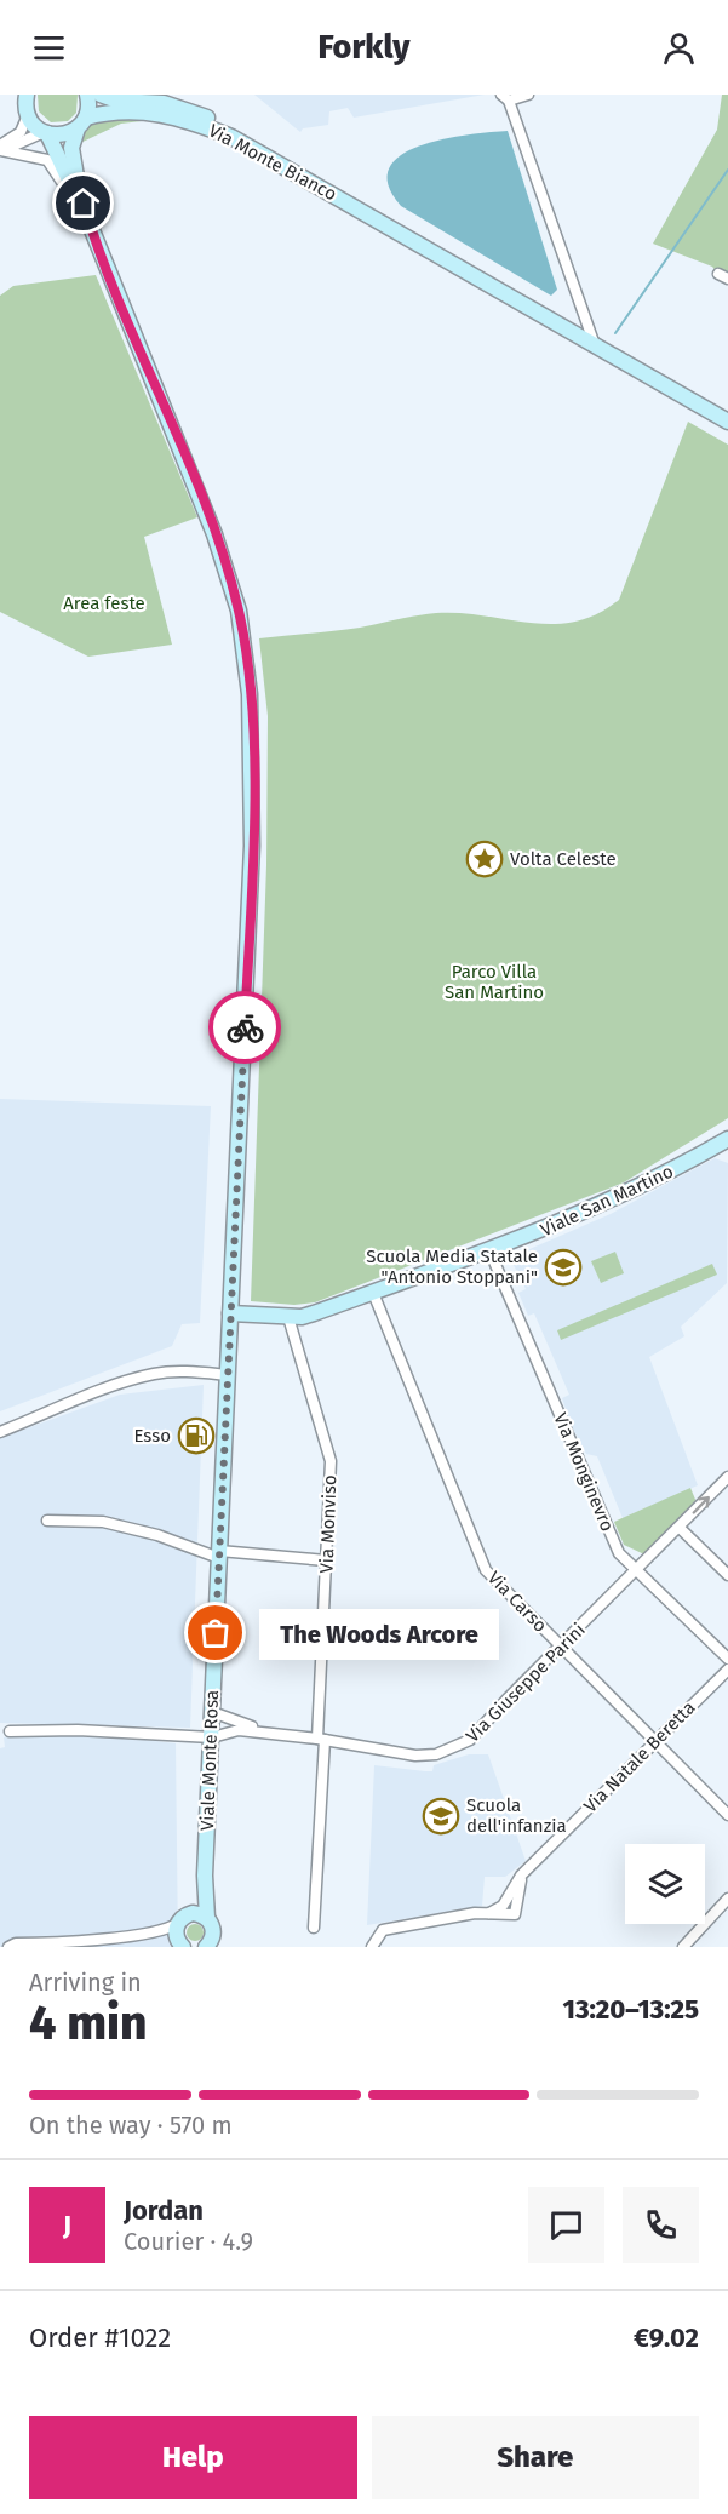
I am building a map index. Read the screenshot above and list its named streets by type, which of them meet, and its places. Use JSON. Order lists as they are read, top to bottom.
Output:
{
  "streets": {
    "main road": ["Via Monte Bianco", "Viale San Martino", "Viale Monte Rosa"],
    "street": [
      "Via Monginevro",
      "Via Monviso",
      "Via Carso",
      "Via Giuseppe Parini",
      "Via Natale Beretta"
    ]
  },
  "crossings": [
    ["Via Monte Bianco", "Viale Monte Rosa"],
    ["Viale San Martino", "Via Monginevro"],
    ["Viale San Martino", "Via Monviso"],
    ["Viale San Martino", "Via Carso"],
    ["Viale San Martino", "Viale Monte Rosa"],
    ["Via Monginevro", "Via Giuseppe Parini"],
    ["Via Monviso", "Via Giuseppe Parini"],
    ["Via Carso", "Via Giuseppe Parini"],
    ["Via Carso", "Via Natale Beretta"],
    ["Via Giuseppe Parini", "Viale Monte Rosa"]
  ],
  "parks": ["Area feste", "Parco Villa San Martino"],
  "places": {
    "place": ["Volta Celeste"],
    "school or university": ["Scuola Media Statale \"Antonio Stoppani\"", "Scuola dell'infanzia"],
    "fuel station": ["Esso"],
    "other": ["The Woods Arcore"]
  },
  "page": {
    "header": "Forkly",
    "bubble": "The Woods Arcore",
    "heading": ["4 min", "Arriving in", "13:20–13:25"],
    "panel": [
      "Jordan",
      "Courier · 4.9",
      "Order #1022",
      "€9.02"
    ],
    "bar": "On the way · 570 m",
    "round": "J",
    "buttons": ["Help", "Share"]
  }
}
